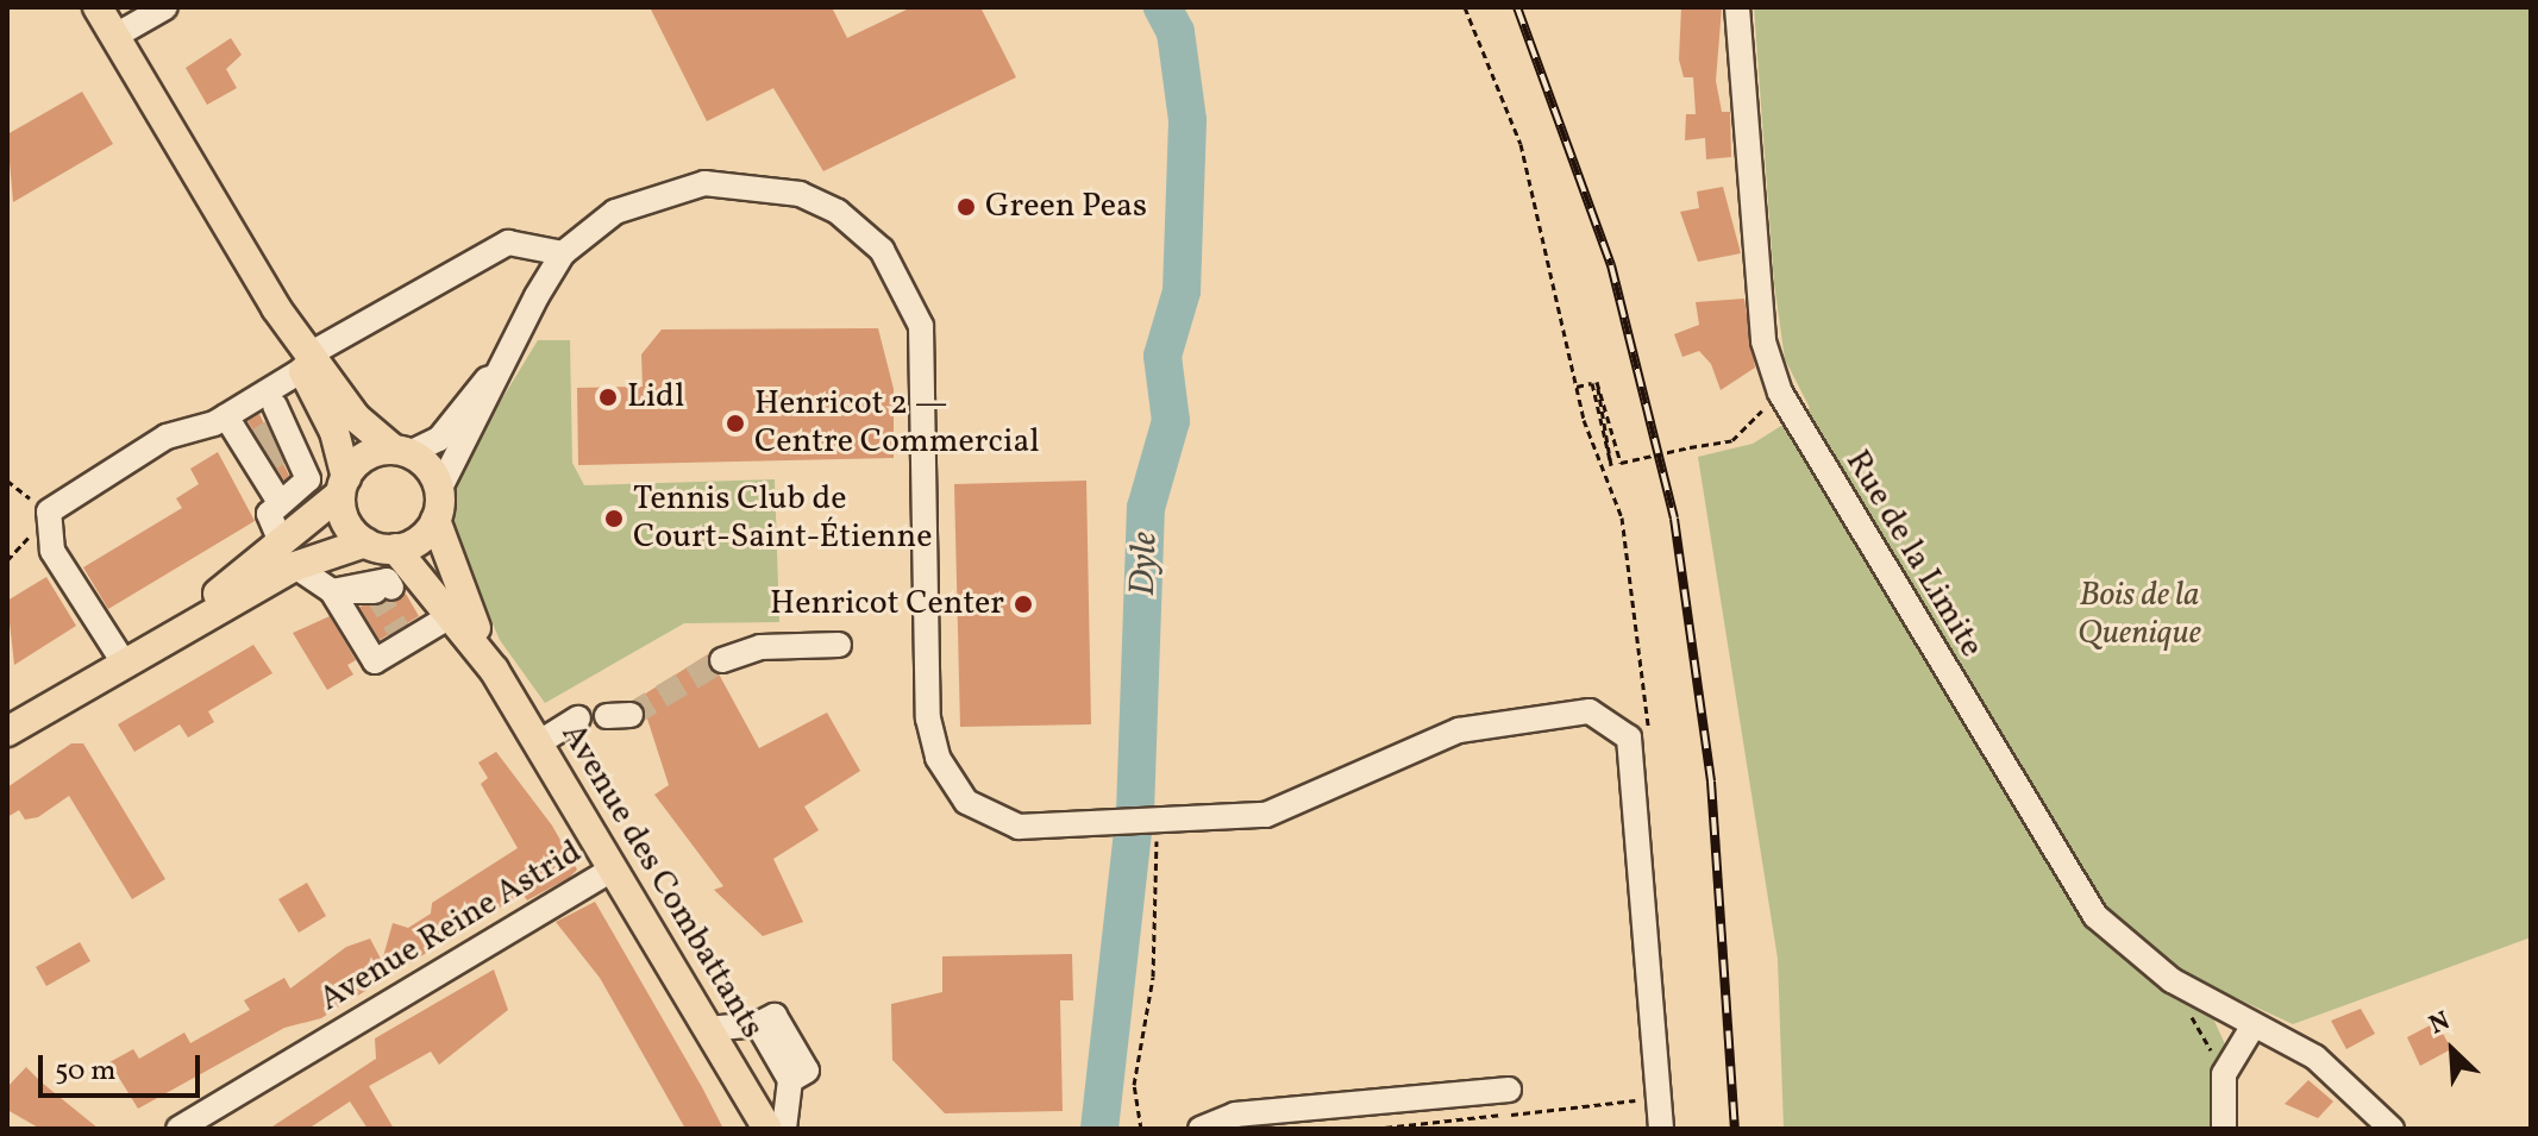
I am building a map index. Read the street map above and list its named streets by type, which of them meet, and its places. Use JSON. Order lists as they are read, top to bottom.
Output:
{
  "streets": {
    "main road": ["Avenue des Combattants"],
    "street": ["Rue de la Limite", "Avenue Reine Astrid"]
  },
  "crossings": [
    ["Avenue des Combattants", "Avenue Reine Astrid"]
  ],
  "water": ["Dyle"],
  "parks": ["Bois de la Quenique"],
  "places": [
    "Green Peas",
    "Lidl",
    "Henricot 2 — Centre Commercial",
    "Tennis Club de Court-Saint-Étienne",
    "Henricot Center"
  ],
  "scale_bar": "50 m",
  "north": "top left"
}
